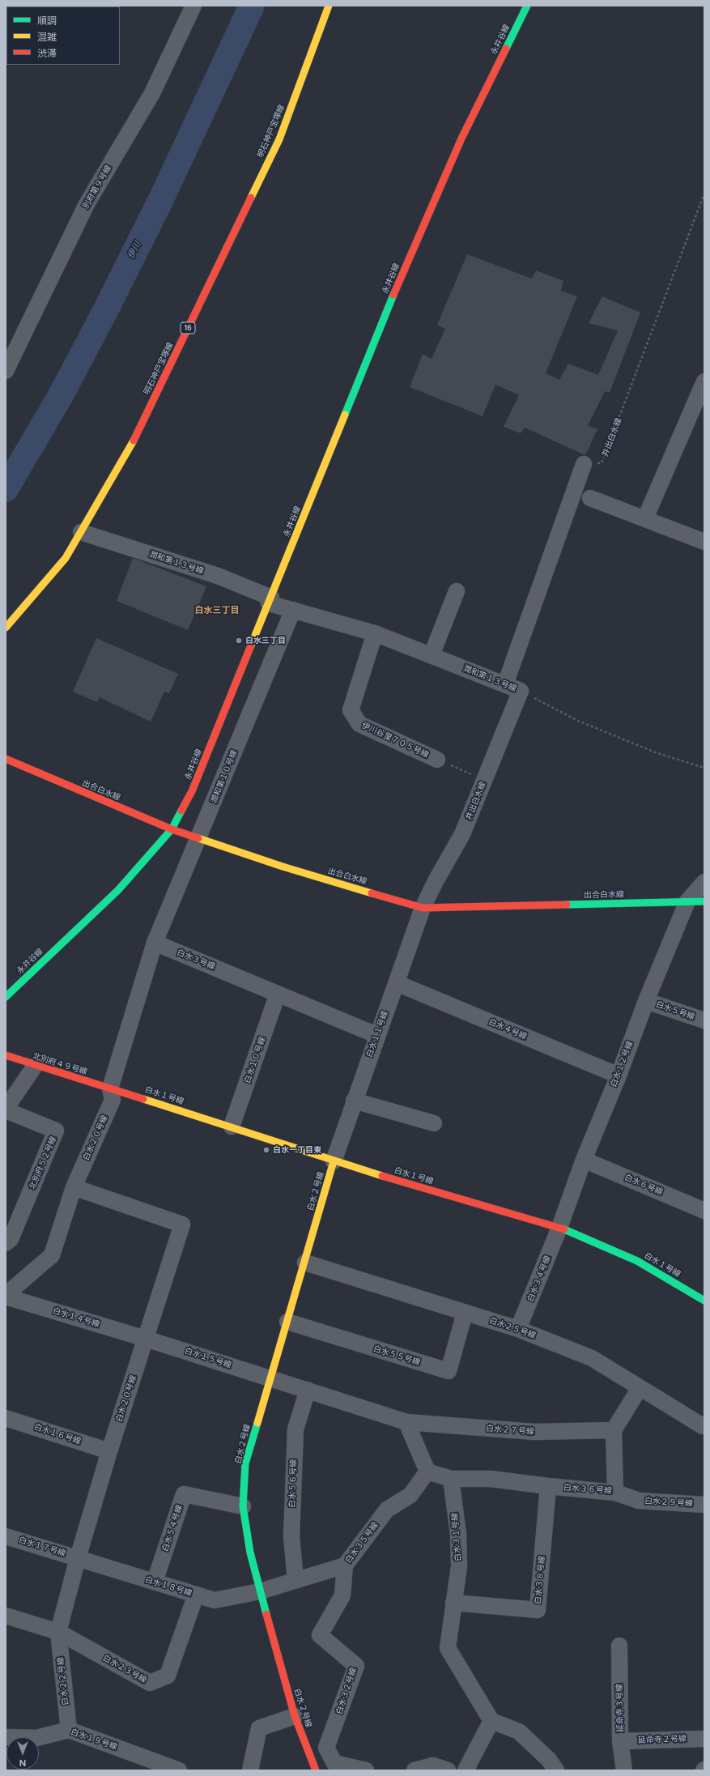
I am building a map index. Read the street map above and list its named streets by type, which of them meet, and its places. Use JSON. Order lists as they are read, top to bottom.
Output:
{
  "streets": {
    "street": [
      "永井谷線",
      "明石神戸宝塚線",
      "別府第９号線",
      "16",
      "井出白水線",
      "潤和第１３号線",
      "伊川谷里７０５号線",
      "潤和第１０号線",
      "出合白水線",
      "白水３号線",
      "白水５号線",
      "白水４号線",
      "白水１１号線",
      "白水１０号線",
      "北別府４９号線",
      "白水１２号線",
      "白水１号線",
      "白水２０号線",
      "北別府５２号線",
      "白水６号線",
      "白水２号線",
      "白水３４号線",
      "白水１４号線",
      "白水２５号線",
      "白水５５号線",
      "白水１５号線",
      "白水２７号線",
      "白水１６号線",
      "白水５６号線",
      "白水３６号線",
      "白水２９号線",
      "白水５４号線",
      "白水３１号線",
      "白水３５号線",
      "白水１７号線",
      "白水３８号線",
      "白水１８号線",
      "白水２３号線",
      "白水２２号線",
      "白水３２号線",
      "延命寺３号線",
      "白水１９号線",
      "延命寺２号線"
    ]
  },
  "crossings": [
    ["永井谷線", "潤和第１３号線"],
    ["永井谷線", "出合白水線"],
    ["明石神戸宝塚線", "潤和第１３号線"],
    ["井出白水線", "潤和第１３号線"],
    ["井出白水線", "伊川谷里７０５号線"],
    ["井出白水線", "出合白水線"],
    ["井出白水線", "白水１１号線"],
    ["潤和第１３号線", "伊川谷里７０５号線"],
    ["潤和第１３号線", "潤和第１０号線"],
    ["潤和第１０号線", "出合白水線"],
    ["潤和第１０号線", "白水３号線"],
    ["出合白水線", "白水１１号線"],
    ["出合白水線", "白水１２号線"],
    ["白水３号線", "白水１１号線"],
    ["白水３号線", "白水１０号線"],
    ["白水５号線", "白水１２号線"],
    ["白水４号線", "白水１１号線"],
    ["白水４号線", "白水１２号線"],
    ["白水１１号線", "白水１号線"],
    ["白水１１号線", "白水２号線"],
    ["白水１０号線", "白水１号線"],
    ["北別府４９号線", "白水１号線"],
    ["北別府４９号線", "白水２０号線"],
    ["白水１２号線", "白水１号線"],
    ["白水１２号線", "白水６号線"],
    ["白水１２号線", "白水３４号線"],
    ["白水１号線", "白水２０号線"],
    ["白水１号線", "白水２号線"],
    ["白水１号線", "白水３４号線"],
    ["白水２０号線", "白水１４号線"],
    ["白水２０号線", "白水１５号線"],
    ["白水２０号線", "白水１６号線"],
    ["白水２０号線", "白水１７号線"],
    ["白水２０号線", "白水１８号線"],
    ["白水２０号線", "白水２３号線"],
    ["白水２０号線", "白水２２号線"],
    ["白水２号線", "白水２５号線"],
    ["白水２号線", "白水５５号線"],
    ["白水２号線", "白水１５号線"],
    ["白水２号線", "白水５４号線"],
    ["白水２号線", "白水３５号線"],
    ["白水２号線", "白水１８号線"],
    ["白水３４号線", "白水２５号線"],
    ["白水１４号線", "白水１５号線"],
    ["白水２５号線", "白水５５号線"],
    ["白水２７号線", "白水３６号線"],
    ["白水５６号線", "白水３５号線"],
    ["白水３６号線", "白水２９号線"],
    ["白水３６号線", "白水３１号線"],
    ["白水３６号線", "白水３８号線"],
    ["白水５４号線", "白水１８号線"],
    ["白水３１号線", "白水３８号線"],
    ["白水３５号線", "白水１８号線"],
    ["白水３５号線", "白水３２号線"],
    ["白水１７号線", "白水１８号線"],
    ["白水１８号線", "白水２３号線"],
    ["白水２３号線", "白水２２号線"],
    ["白水２２号線", "白水１９号線"],
    ["延命寺３号線", "延命寺２号線"]
  ],
  "districts": ["白水三丁目"],
  "water": ["伊川"],
  "places": ["白水三丁目", "白水一丁目東"],
  "legend": ["順調", "混雑", "渋滞"],
  "north": "bottom"
}
